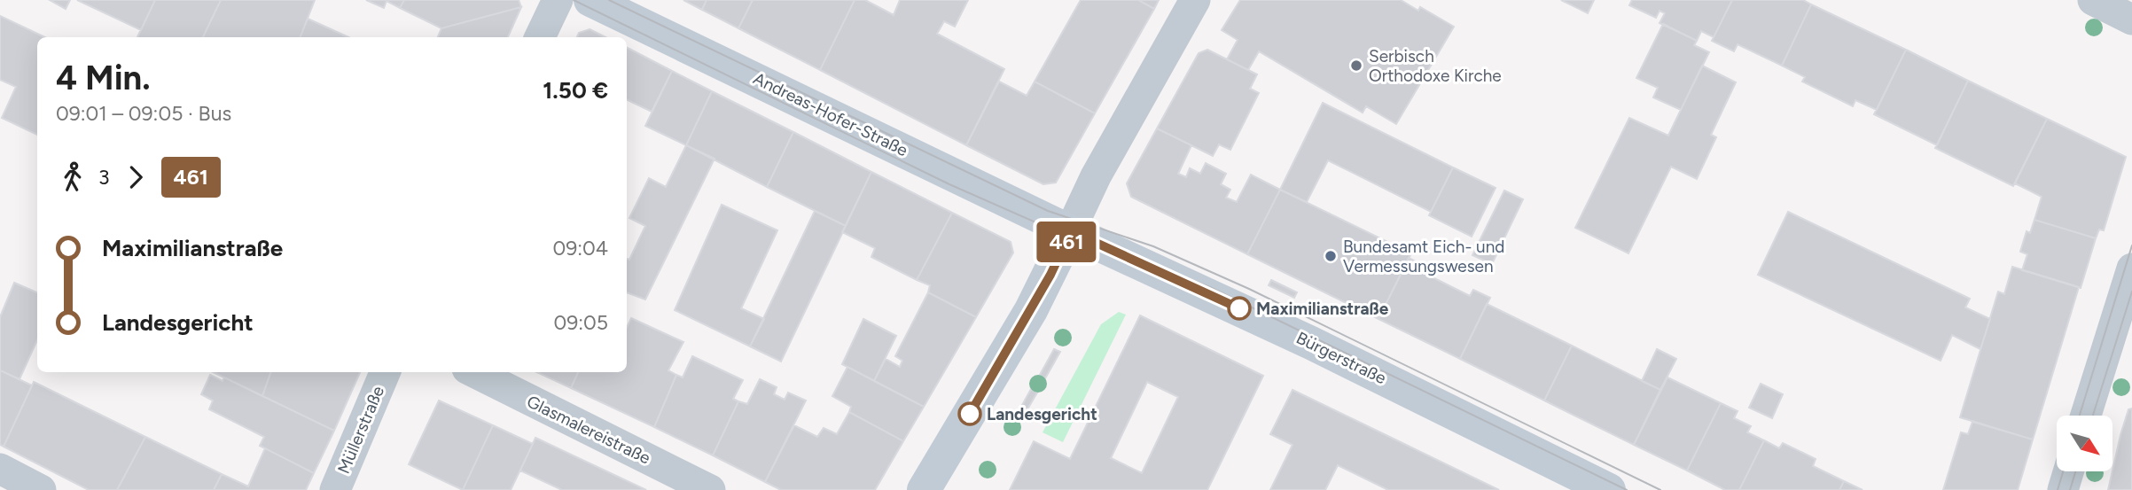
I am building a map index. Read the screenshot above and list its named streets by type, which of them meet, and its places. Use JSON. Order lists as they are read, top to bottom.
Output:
{
  "streets": {
    "street": [
      "Andreas-Hofer-Straße",
      "Bürgerstraße",
      "Müllerstraße",
      "Glasmalereistraße"
    ]
  },
  "crossings": [
    ["Andreas-Hofer-Straße", "Bürgerstraße"]
  ],
  "places": [
    "Serbisch Orthodoxe Kirche",
    "Bundesamt Eich- und Vermessungswesen",
    "Maximilianstraße",
    "Landesgericht"
  ],
  "lines": ["bus line 461"],
  "north": "bottom right",
  "page": {
    "on_map": "461",
    "heading": ["4 Min.", "09:01 – 09:05 · Bus", "1.50 €"],
    "legs": ["3", "461"],
    "list": [
      {
        "name": "Maximilianstraße",
        "value": "09:04"
      },
      {
        "name": "Landesgericht",
        "value": "09:05"
      }
    ]
  }
}
